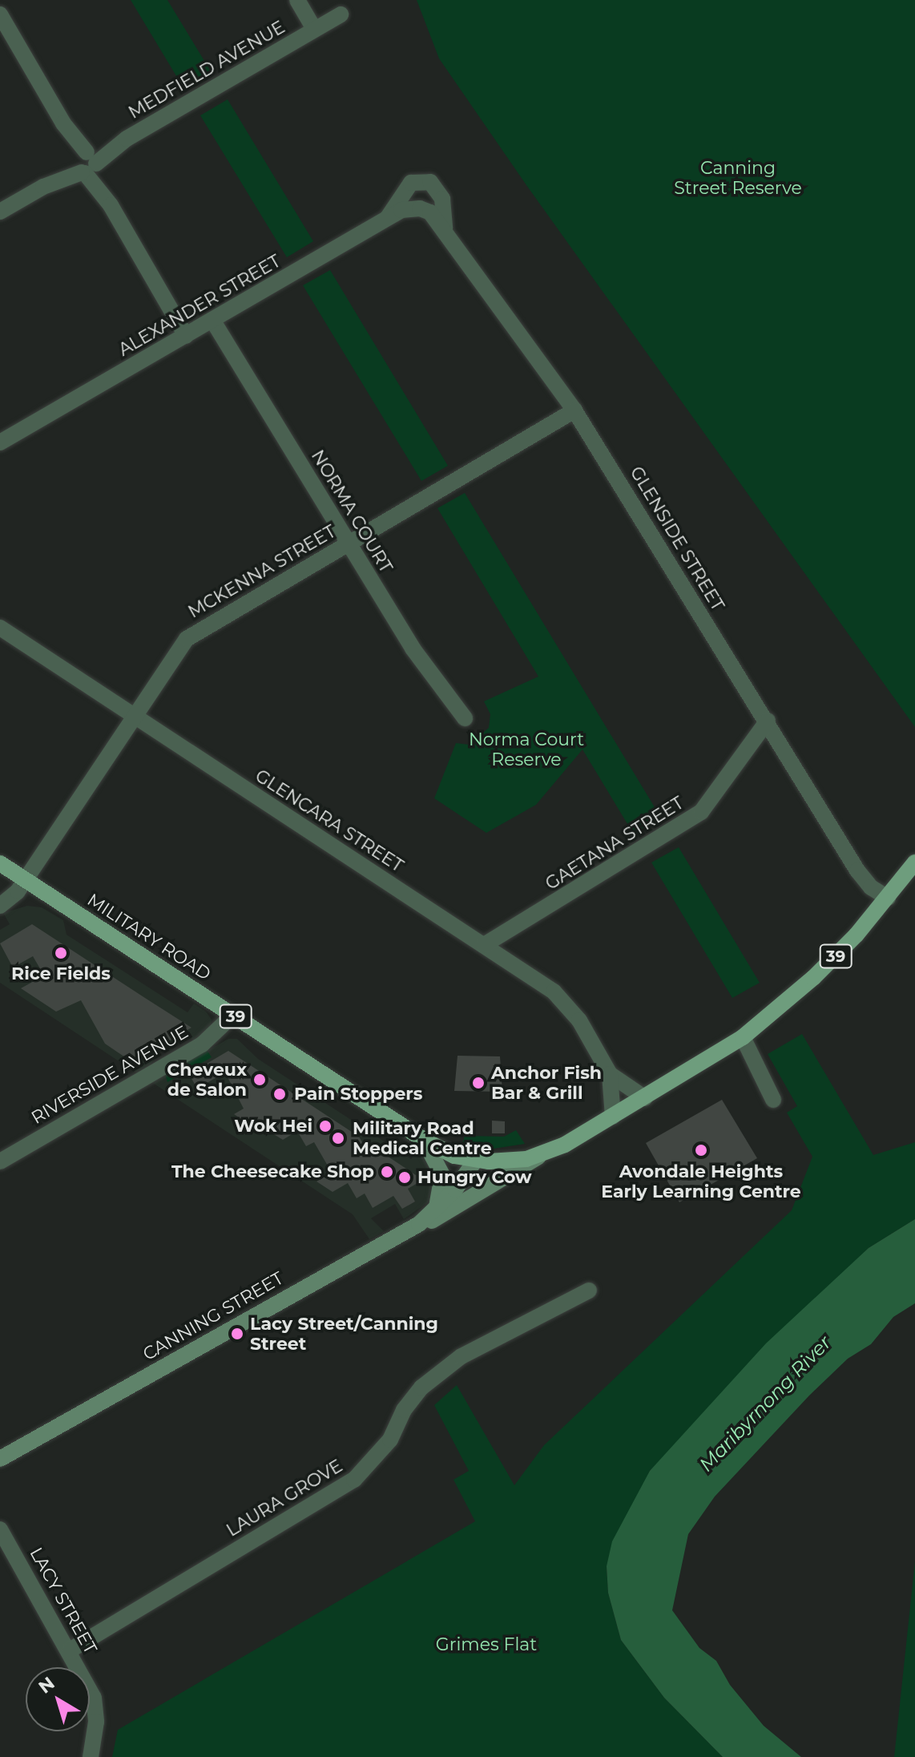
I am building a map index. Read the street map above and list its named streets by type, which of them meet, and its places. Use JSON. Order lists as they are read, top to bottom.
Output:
{
  "streets": {
    "main road": ["MILITARY ROAD", "39", "CANNING STREET"],
    "street": [
      "MEDFIELD AVENUE",
      "ALEXANDER STREET",
      "NORMA COURT",
      "GLENSIDE STREET",
      "MCKENNA STREET",
      "GLENCARA STREET",
      "GAETANA STREET",
      "RIVERSIDE AVENUE",
      "LAURA GROVE",
      "LACY STREET"
    ]
  },
  "crossings": [
    ["ALEXANDER STREET", "NORMA COURT"],
    ["ALEXANDER STREET", "GLENSIDE STREET"],
    ["NORMA COURT", "MCKENNA STREET"],
    ["GLENSIDE STREET", "MCKENNA STREET"],
    ["GLENSIDE STREET", "GAETANA STREET"],
    ["GLENSIDE STREET", "CANNING STREET"],
    ["MCKENNA STREET", "GLENCARA STREET"],
    ["MCKENNA STREET", "MILITARY ROAD"],
    ["GLENCARA STREET", "GAETANA STREET"],
    ["GLENCARA STREET", "CANNING STREET"],
    ["MILITARY ROAD", "RIVERSIDE AVENUE"],
    ["MILITARY ROAD", "CANNING STREET"],
    ["LAURA GROVE", "LACY STREET"]
  ],
  "water": ["Maribyrnong River"],
  "parks": ["Canning Street Reserve", "Norma Court Reserve", "Grimes Flat"],
  "places": [
    "Rice Fields",
    "Cheveux de Salon",
    "Anchor Fish Bar & Grill",
    "Pain Stoppers",
    "Wok Hei",
    "Military Road Medical Centre",
    "Avondale Heights Early Learning Centre",
    "The Cheesecake Shop",
    "Hungry Cow",
    "Lacy Street/Canning Street"
  ],
  "north": "top left"
}
